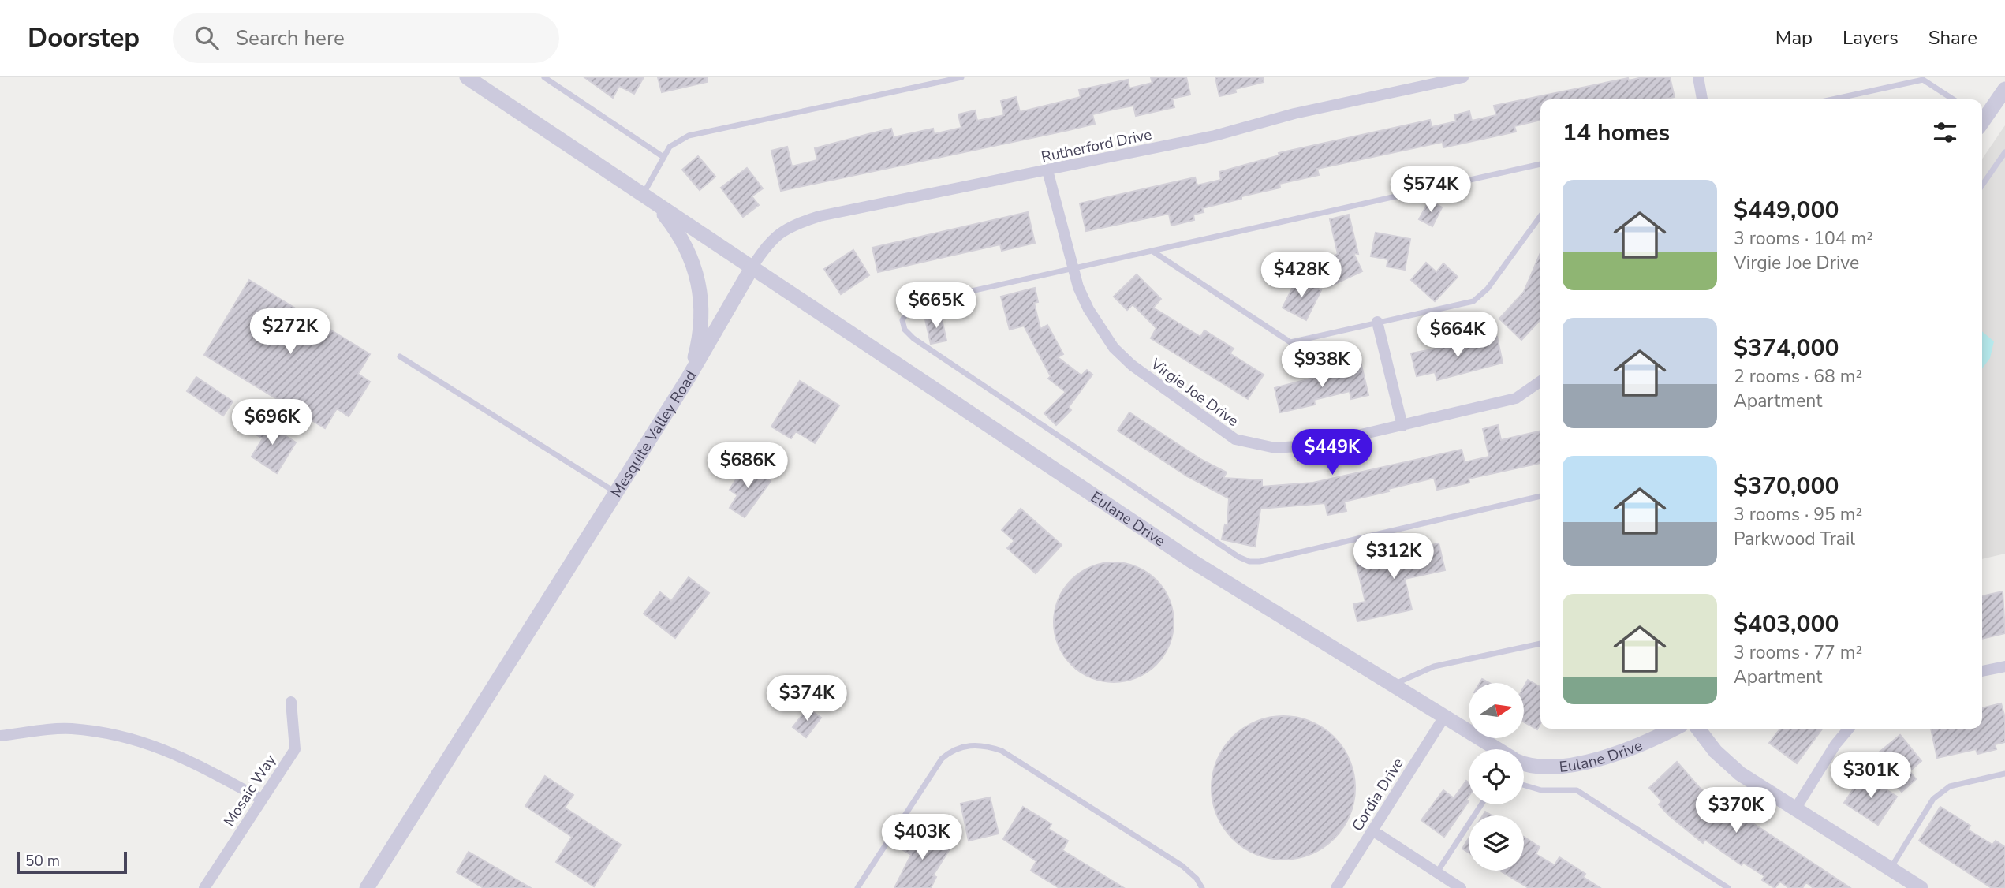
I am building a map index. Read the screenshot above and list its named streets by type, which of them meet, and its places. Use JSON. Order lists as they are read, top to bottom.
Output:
{
  "streets": {
    "street": [
      "Rutherford Drive",
      "Virgie Joe Drive",
      "Mesquite Valley Road",
      "Eulane Drive",
      "Mosaic Way",
      "Cordia Drive"
    ]
  },
  "crossings": [
    ["Rutherford Drive", "Virgie Joe Drive"],
    ["Rutherford Drive", "Mesquite Valley Road"],
    ["Rutherford Drive", "Eulane Drive"],
    ["Mesquite Valley Road", "Eulane Drive"],
    ["Eulane Drive", "Cordia Drive"]
  ],
  "scale_bar": "50 m",
  "north": "right",
  "page": {
    "header": "Doorstep",
    "search": "Search here",
    "nav": ["Map", "Layers", "Share"],
    "heading": "14 homes",
    "list": [
      {
        "name": "$449,000",
        "note": "3 rooms · 104 m² · Virgie Joe Drive"
      },
      {
        "name": "$374,000",
        "note": "2 rooms · 68 m² · Apartment"
      },
      {
        "name": "$370,000",
        "note": "3 rooms · 95 m² · Parkwood Trail"
      },
      {
        "name": "$403,000",
        "note": "3 rooms · 77 m² · Apartment"
      }
    ],
    "price": [
      "$574K",
      "$428K",
      "$665K",
      "$272K",
      "$664K",
      "$938K",
      "$696K",
      "$449K",
      "$686K",
      "$312K",
      "$374K",
      "$301K",
      "$370K",
      "$403K"
    ],
    "scale": "50 m"
  }
}
